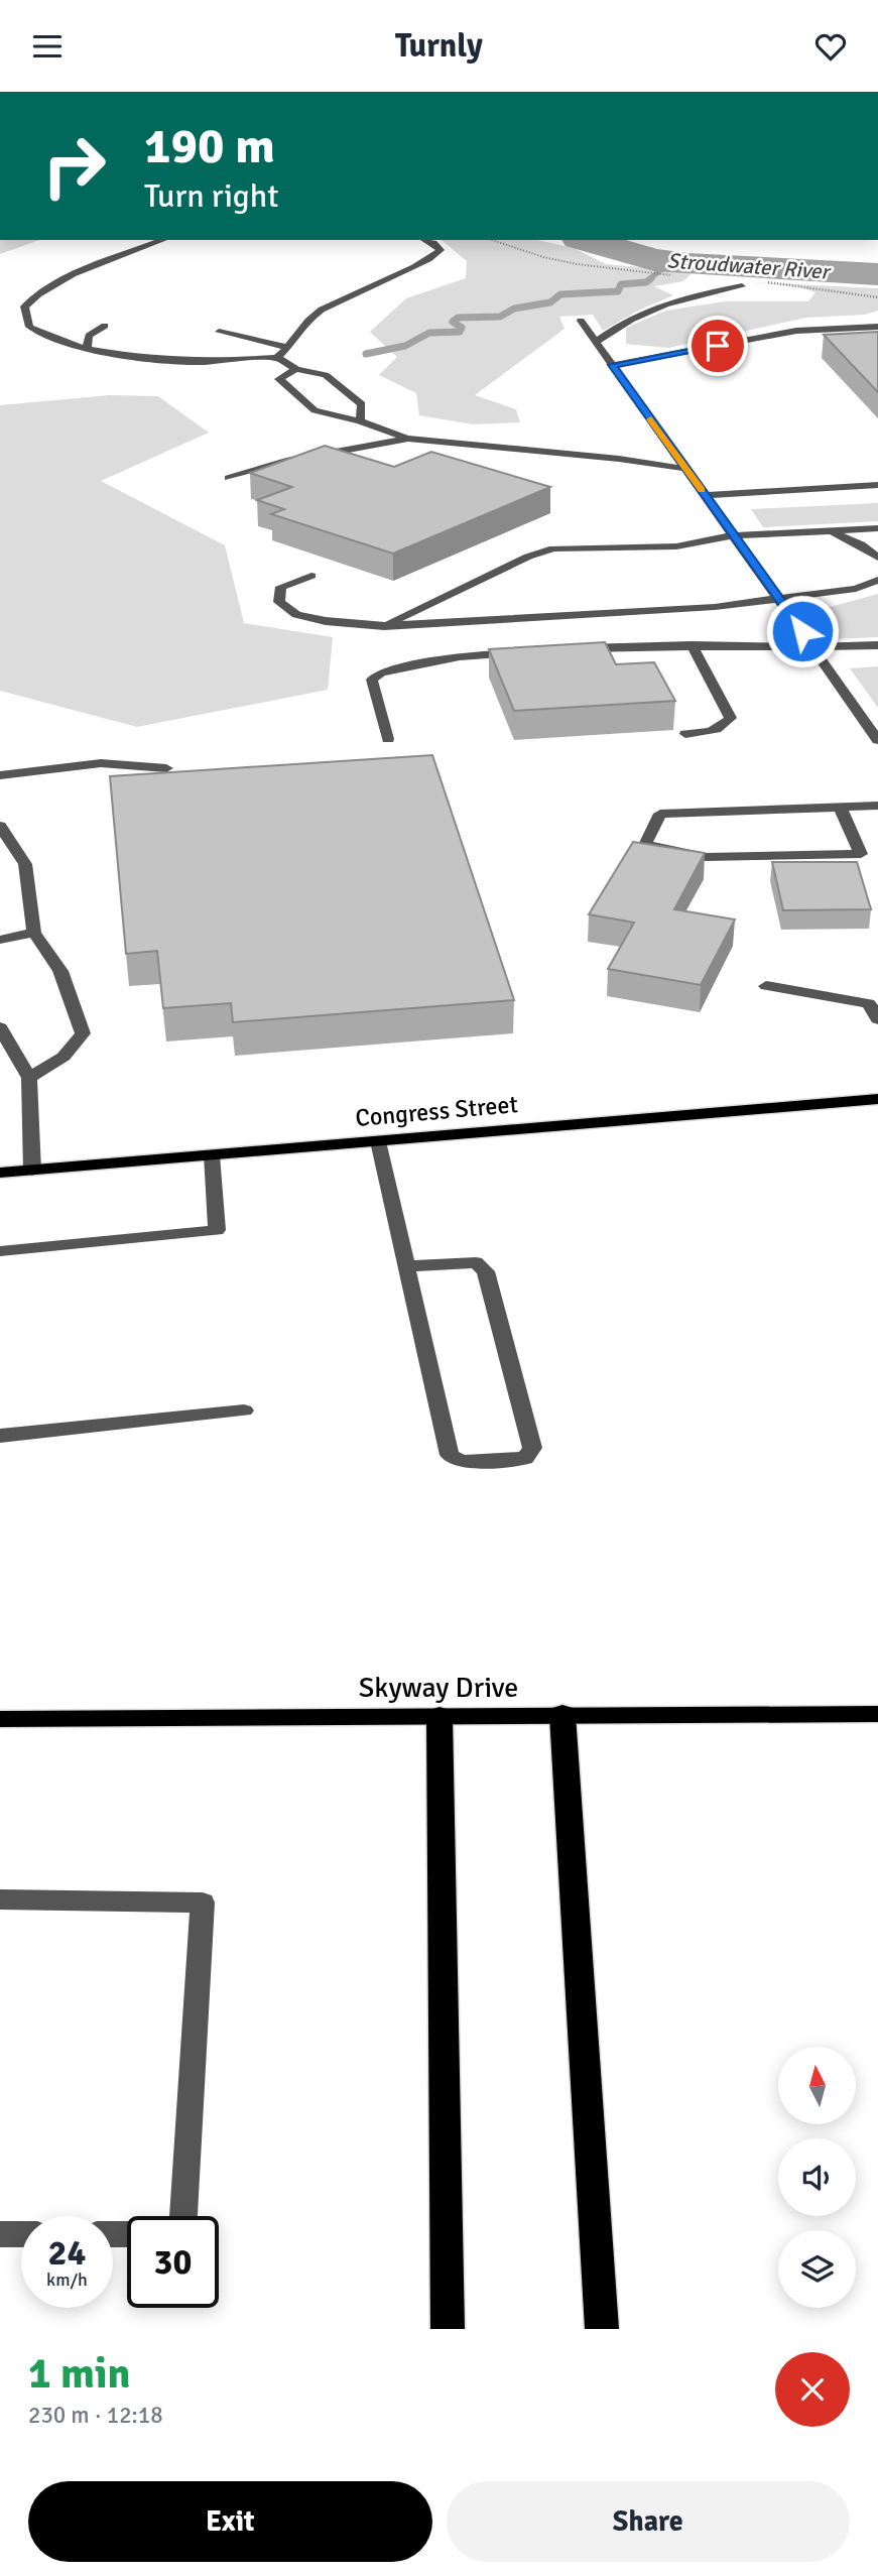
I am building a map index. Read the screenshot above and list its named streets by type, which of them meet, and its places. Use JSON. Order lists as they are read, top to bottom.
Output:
{
  "streets": {
    "main road": ["Congress Street", "Skyway Drive"]
  },
  "water": ["Stroudwater River"],
  "north": "top",
  "page": {
    "header": "Turnly",
    "turn": ["190 m", "Turn right"],
    "speed": "24 km/h",
    "limit": "30",
    "heading": ["1 min", "230 m · 12:18"],
    "buttons": ["Exit", "Share"]
  }
}
